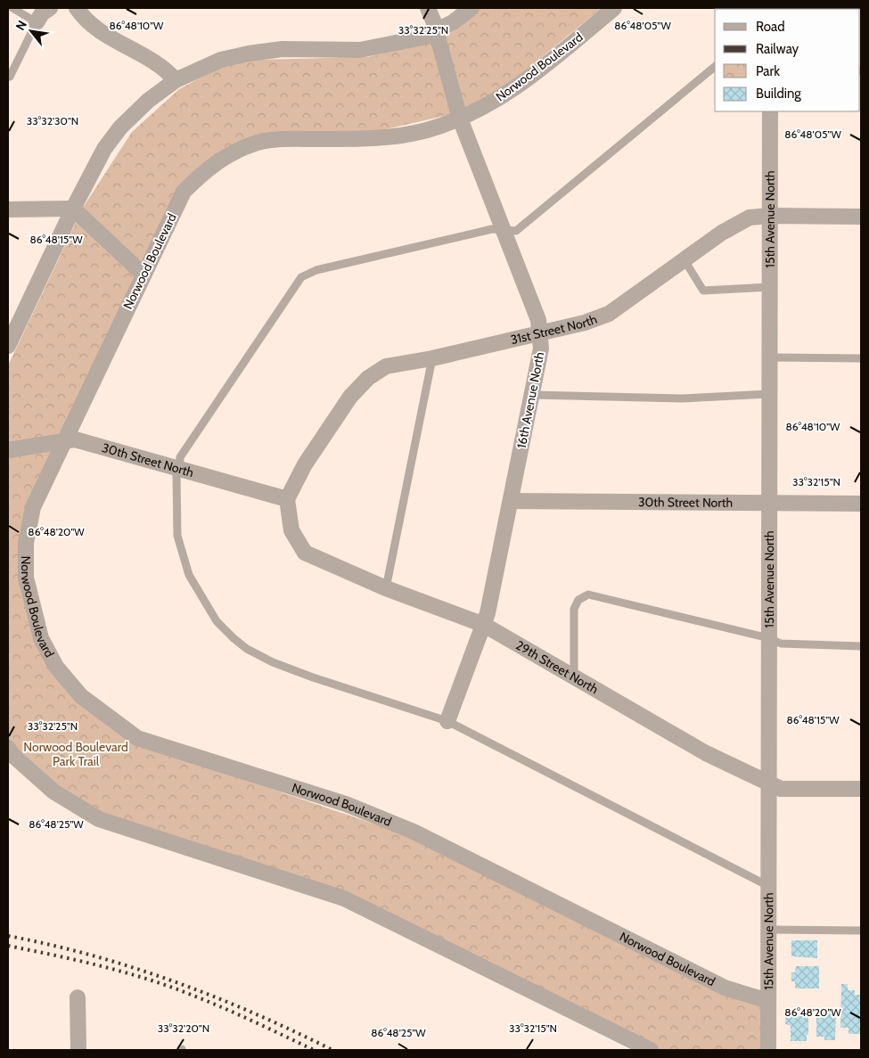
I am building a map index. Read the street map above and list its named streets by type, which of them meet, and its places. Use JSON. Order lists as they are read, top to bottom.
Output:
{
  "streets": {
    "street": [
      "Norwood Boulevard",
      "15th Avenue North",
      "31st Street North",
      "16th Avenue North",
      "30th Street North",
      "29th Street North"
    ]
  },
  "crossings": [
    ["Norwood Boulevard", "15th Avenue North"],
    ["Norwood Boulevard", "16th Avenue North"],
    ["Norwood Boulevard", "30th Street North"],
    ["15th Avenue North", "31st Street North"],
    ["15th Avenue North", "30th Street North"],
    ["15th Avenue North", "29th Street North"],
    ["31st Street North", "16th Avenue North"],
    ["31st Street North", "30th Street North"],
    ["31st Street North", "29th Street North"],
    ["16th Avenue North", "30th Street North"],
    ["16th Avenue North", "29th Street North"],
    ["30th Street North", "29th Street North"]
  ],
  "parks": ["Norwood Boulevard Park Trail"],
  "legend": [
    "Road",
    "Railway",
    "Park",
    "Building"
  ],
  "north": "top left",
  "coordinates": [
    "86°48'10\"W",
    "86°48'05\"W",
    "33°32'25\"N",
    "33°32'30\"N",
    "86°48'15\"W",
    "33°32'15\"N",
    "86°48'20\"W",
    "86°48'25\"W",
    "33°32'20\"N"
  ]
}
